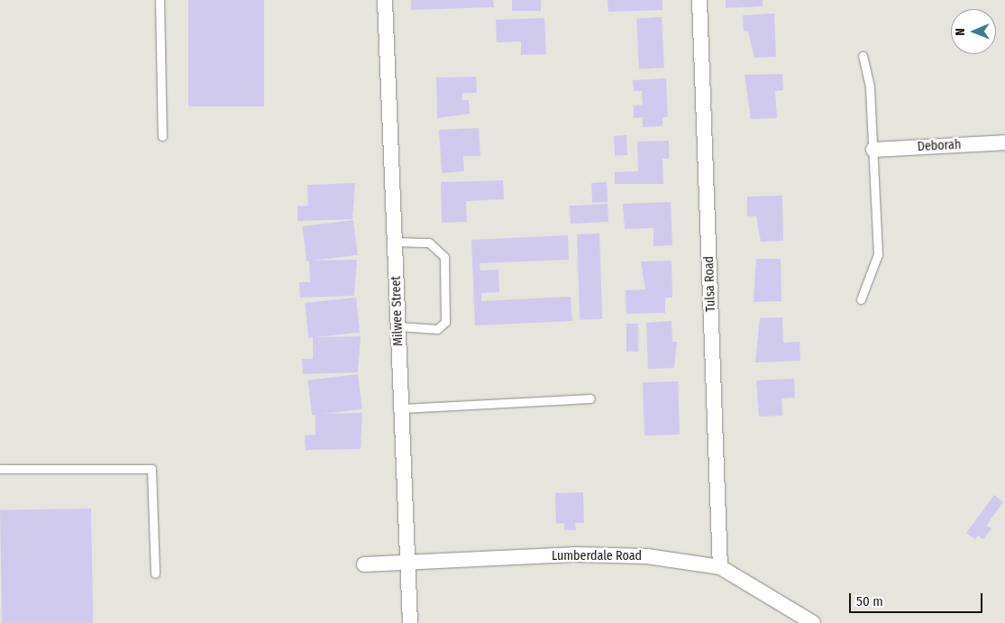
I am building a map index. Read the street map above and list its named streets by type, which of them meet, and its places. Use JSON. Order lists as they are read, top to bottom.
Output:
{
  "streets": {
    "street": [
      "Deborah",
      "Tulsa Road",
      "Milwee Street",
      "Lumberdale Road"
    ]
  },
  "crossings": [
    ["Tulsa Road", "Lumberdale Road"],
    ["Milwee Street", "Lumberdale Road"]
  ],
  "scale_bar": "50 m",
  "north": "left"
}
